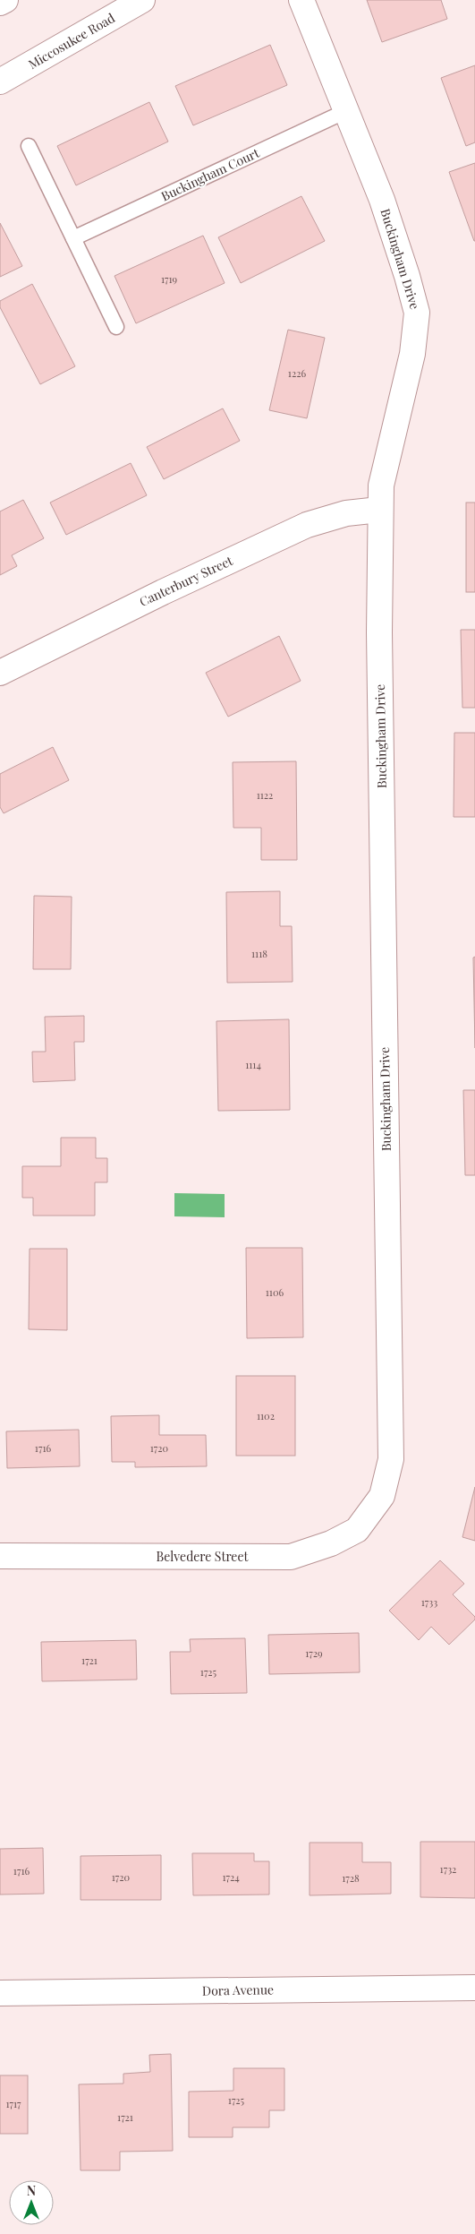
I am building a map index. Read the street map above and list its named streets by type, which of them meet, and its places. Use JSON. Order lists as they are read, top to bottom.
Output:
{
  "streets": {
    "street": [
      "Miccosukee Road",
      "Buckingham Drive",
      "Canterbury Street",
      "Belvedere Street",
      "Dora Avenue"
    ],
    "lane": ["Buckingham Court"]
  },
  "crossings": [
    ["Buckingham Court", "Buckingham Drive"],
    ["Buckingham Drive", "Canterbury Street"],
    ["Buckingham Drive", "Belvedere Street"]
  ],
  "house_numbers": [
    "1719",
    "1226",
    "1122",
    "1118",
    "1114",
    "1106",
    "1102",
    "1716",
    "1720",
    "1733",
    "1729",
    "1721",
    "1725",
    "1732",
    "1716",
    "1720",
    "1724",
    "1728",
    "1725",
    "1717",
    "1721"
  ],
  "north": "top"
}
